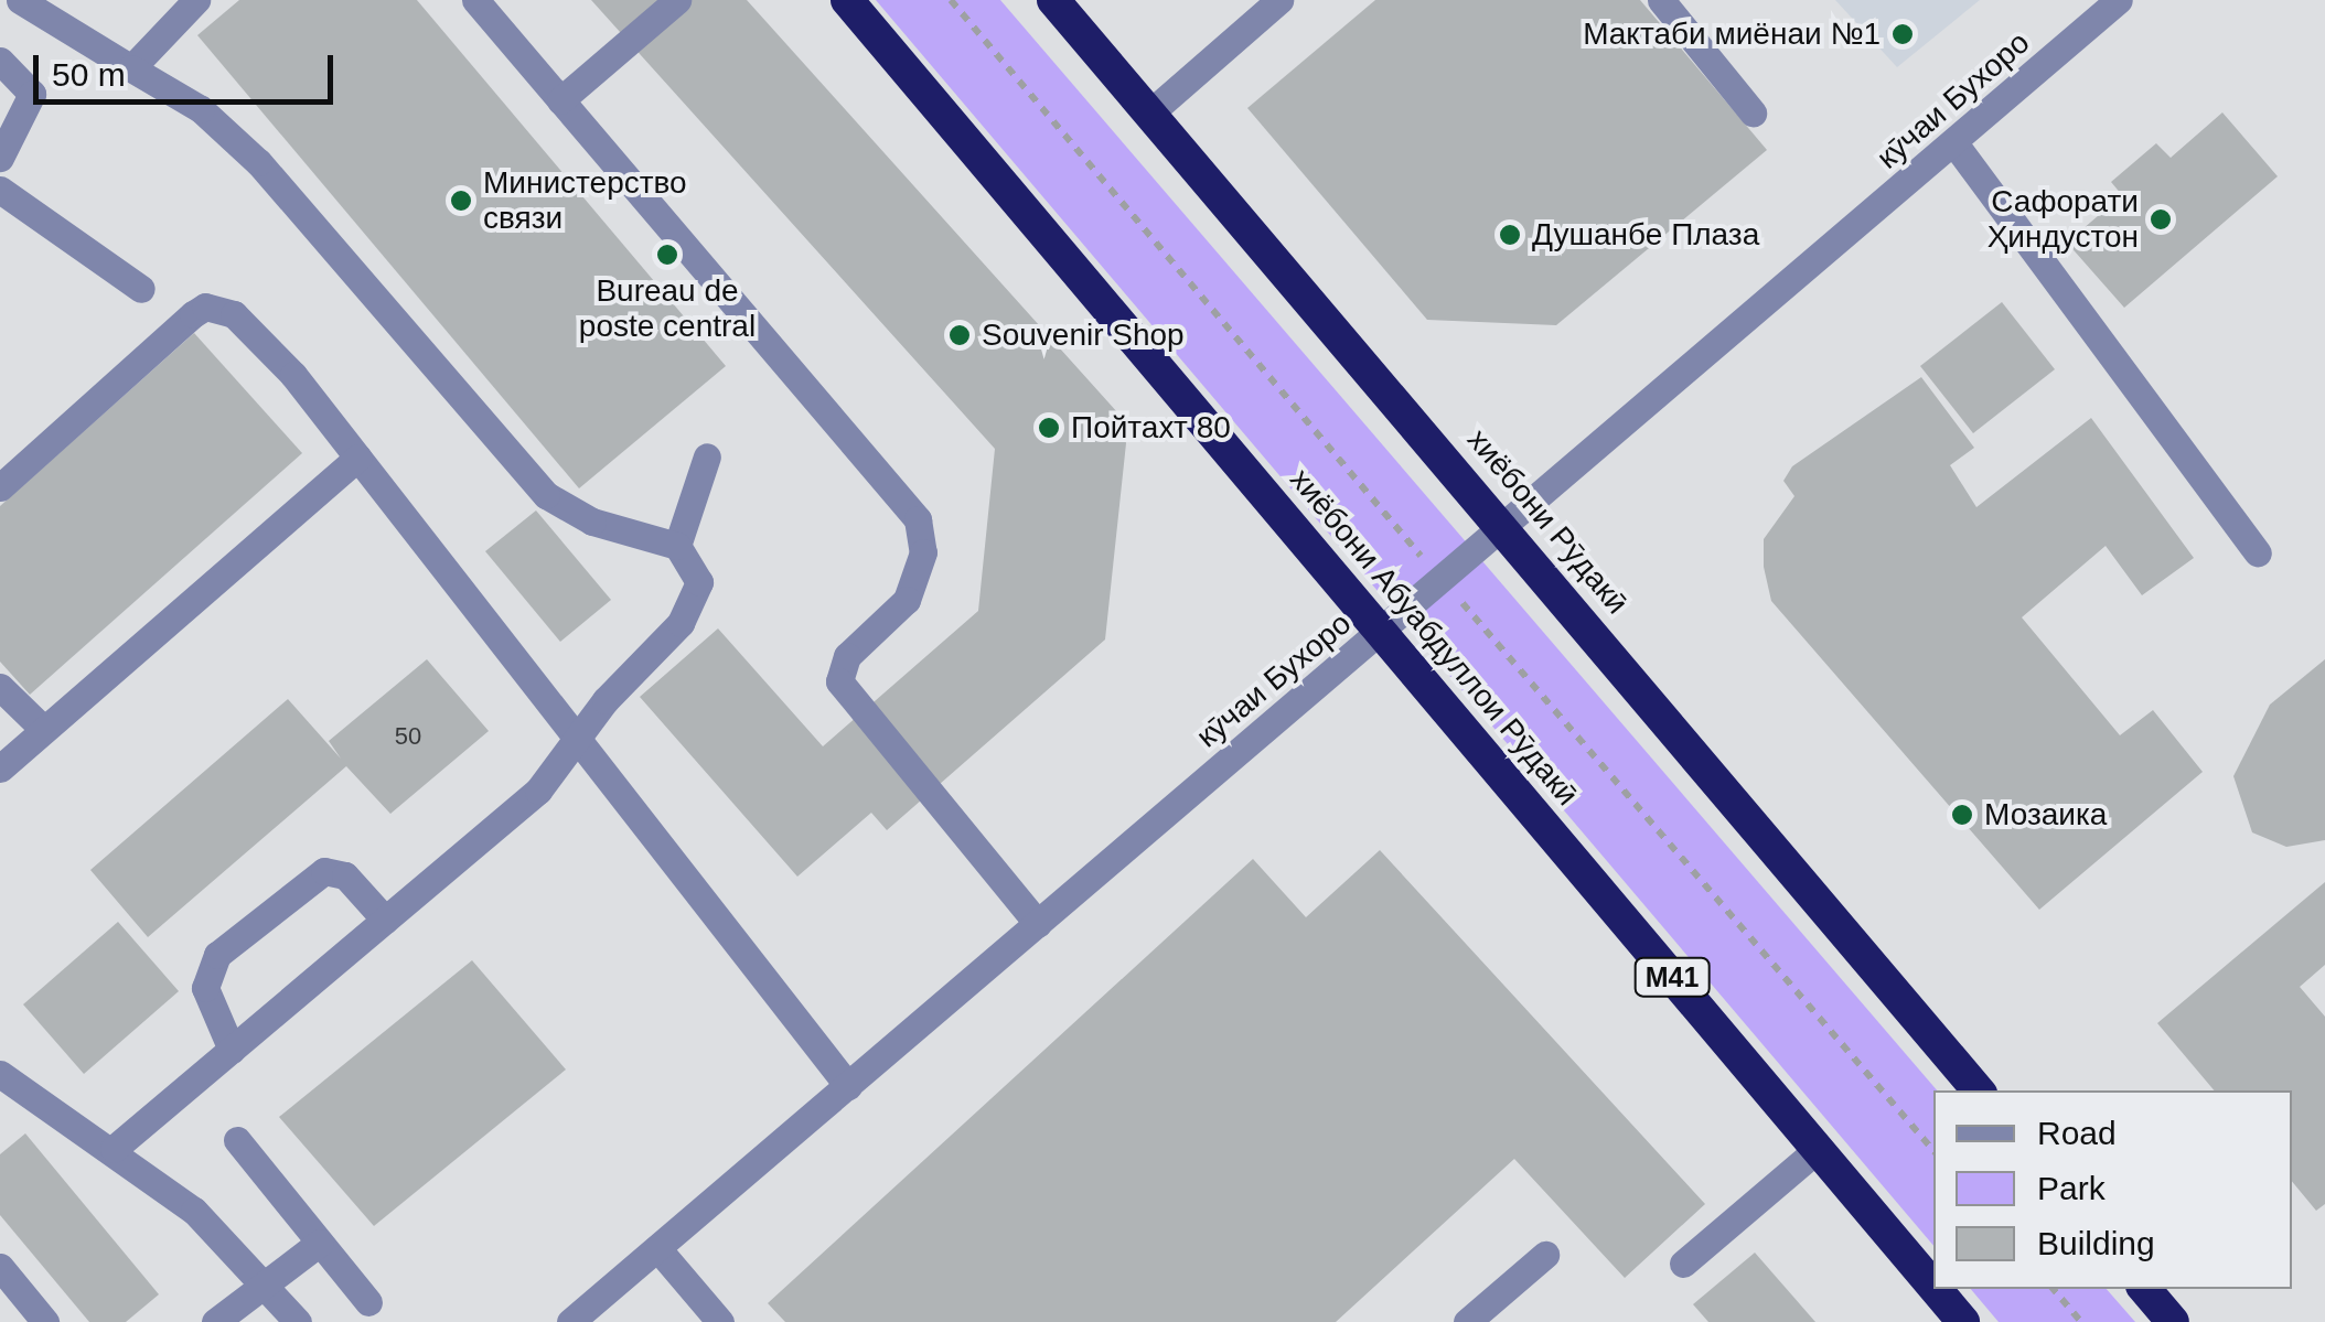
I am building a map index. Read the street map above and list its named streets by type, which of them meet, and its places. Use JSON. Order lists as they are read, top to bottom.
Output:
{
  "streets": {
    "highway": ["хиёбони Рӯдакӣ", "хиёбони Абуабдуллои Рӯдакӣ", "M41"],
    "street": ["кӯчаи Бухоро"]
  },
  "crossings": [
    ["кӯчаи Бухоро", "хиёбони Рӯдакӣ"],
    ["кӯчаи Бухоро", "хиёбони Абуабдуллои Рӯдакӣ"]
  ],
  "places": [
    "Мактаби миёнаи №1",
    "Министерство связи",
    "Сафорати Ҳиндустон",
    "Душанбе Плаза",
    "Bureau de poste central",
    "Souvenir Shop",
    "Пойтахт 80",
    "Мозаика"
  ],
  "house_numbers": ["50"],
  "legend": ["Road", "Park", "Building"],
  "scale_bar": "50 m"
}
